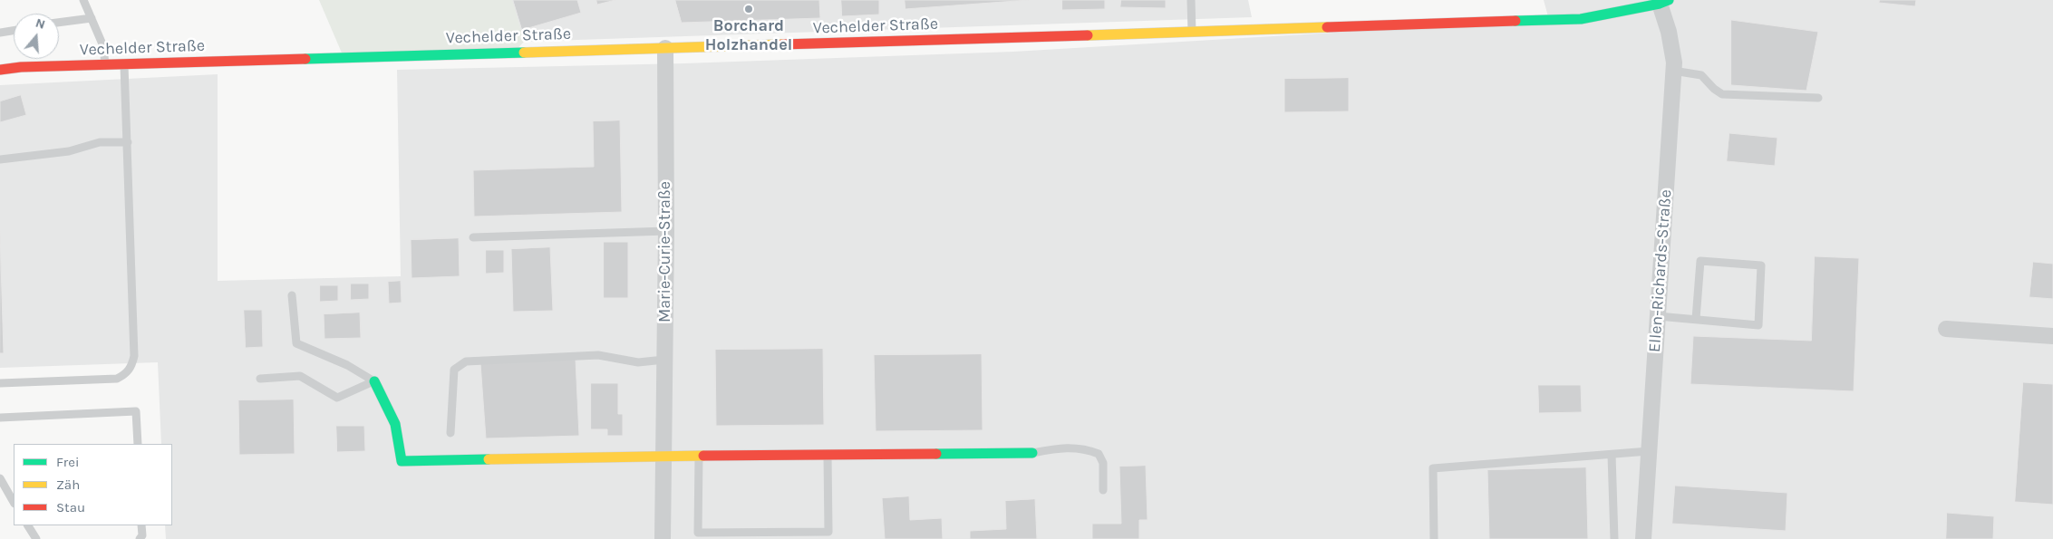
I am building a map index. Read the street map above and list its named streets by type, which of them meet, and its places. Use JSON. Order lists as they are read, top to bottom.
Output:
{
  "streets": {
    "main road": ["Vechelder Straße"],
    "street": ["Marie-Curie-Straße", "Ellen-Richards-Straße"]
  },
  "crossings": [
    ["Vechelder Straße", "Marie-Curie-Straße"],
    ["Vechelder Straße", "Ellen-Richards-Straße"]
  ],
  "places": ["Borchard Holzhandel"],
  "legend": ["Frei", "Zäh", "Stau"],
  "north": "top"
}
